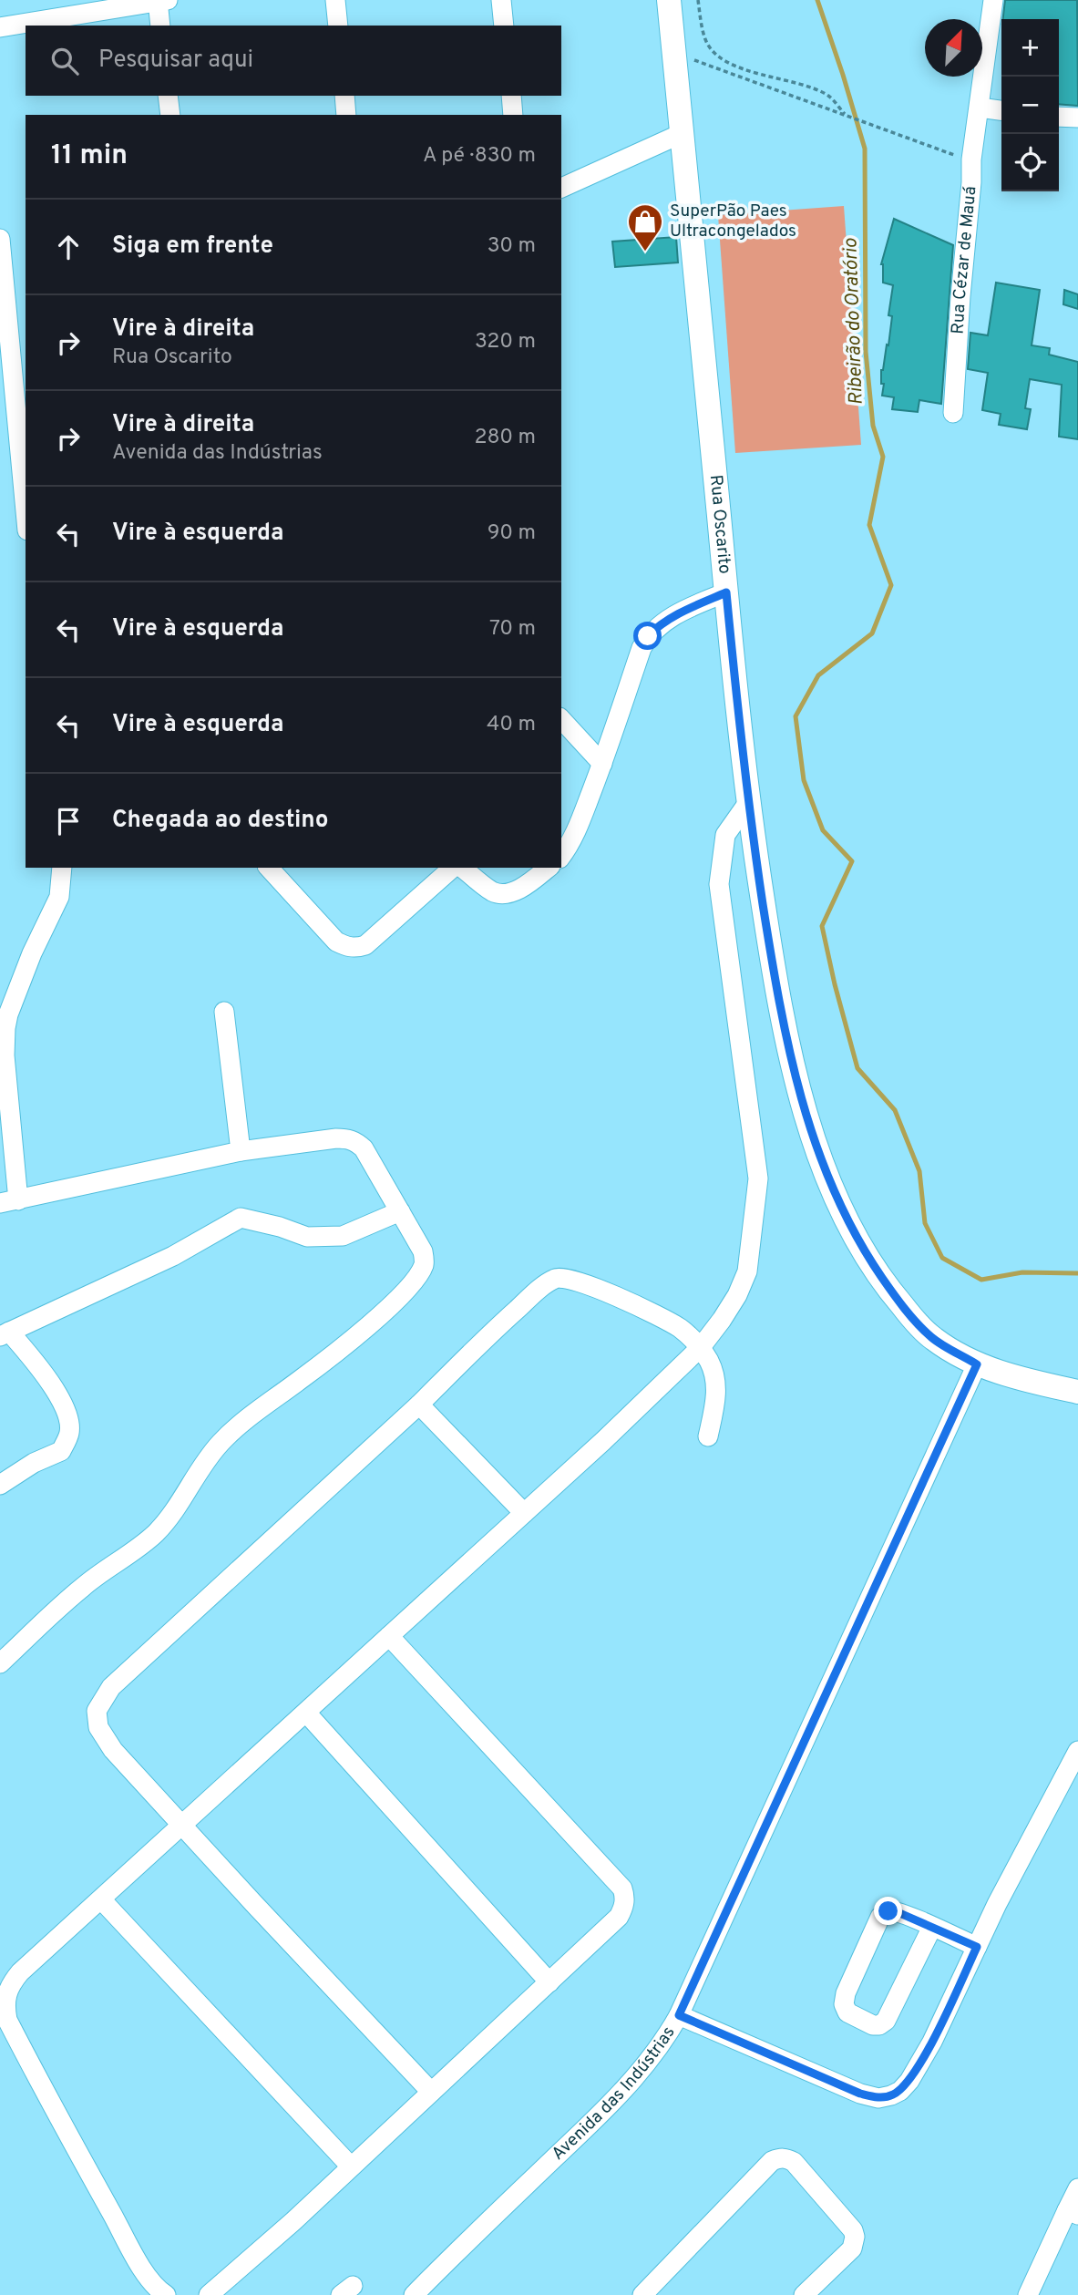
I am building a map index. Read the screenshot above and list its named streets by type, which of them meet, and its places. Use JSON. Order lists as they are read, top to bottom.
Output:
{
  "streets": {
    "main road": ["Rua Oscarito"],
    "street": ["Rua Cézar de Mauá", "Avenida das Indústrias"]
  },
  "crossings": [
    ["Rua Oscarito", "Avenida das Indústrias"]
  ],
  "water": ["Ribeirão do Oratório"],
  "places": {
    "shop": ["SuperPão Paes Ultracongelados"]
  },
  "north": "top right",
  "page": {
    "map_buttons": ["+", "−"],
    "search": "Pesquisar aqui",
    "heading": ["11 min", "A pé · 830 m"],
    "list": [
      ["Siga em frente", "30 m"],
      ["Vire à direita", "Rua Oscarito", "320 m"],
      ["Vire à direita", "Avenida das Indústrias", "280 m"],
      ["Vire à esquerda", "90 m"],
      ["Vire à esquerda", "70 m"],
      ["Vire à esquerda", "40 m"],
      "Chegada ao destino"
    ]
  }
}
